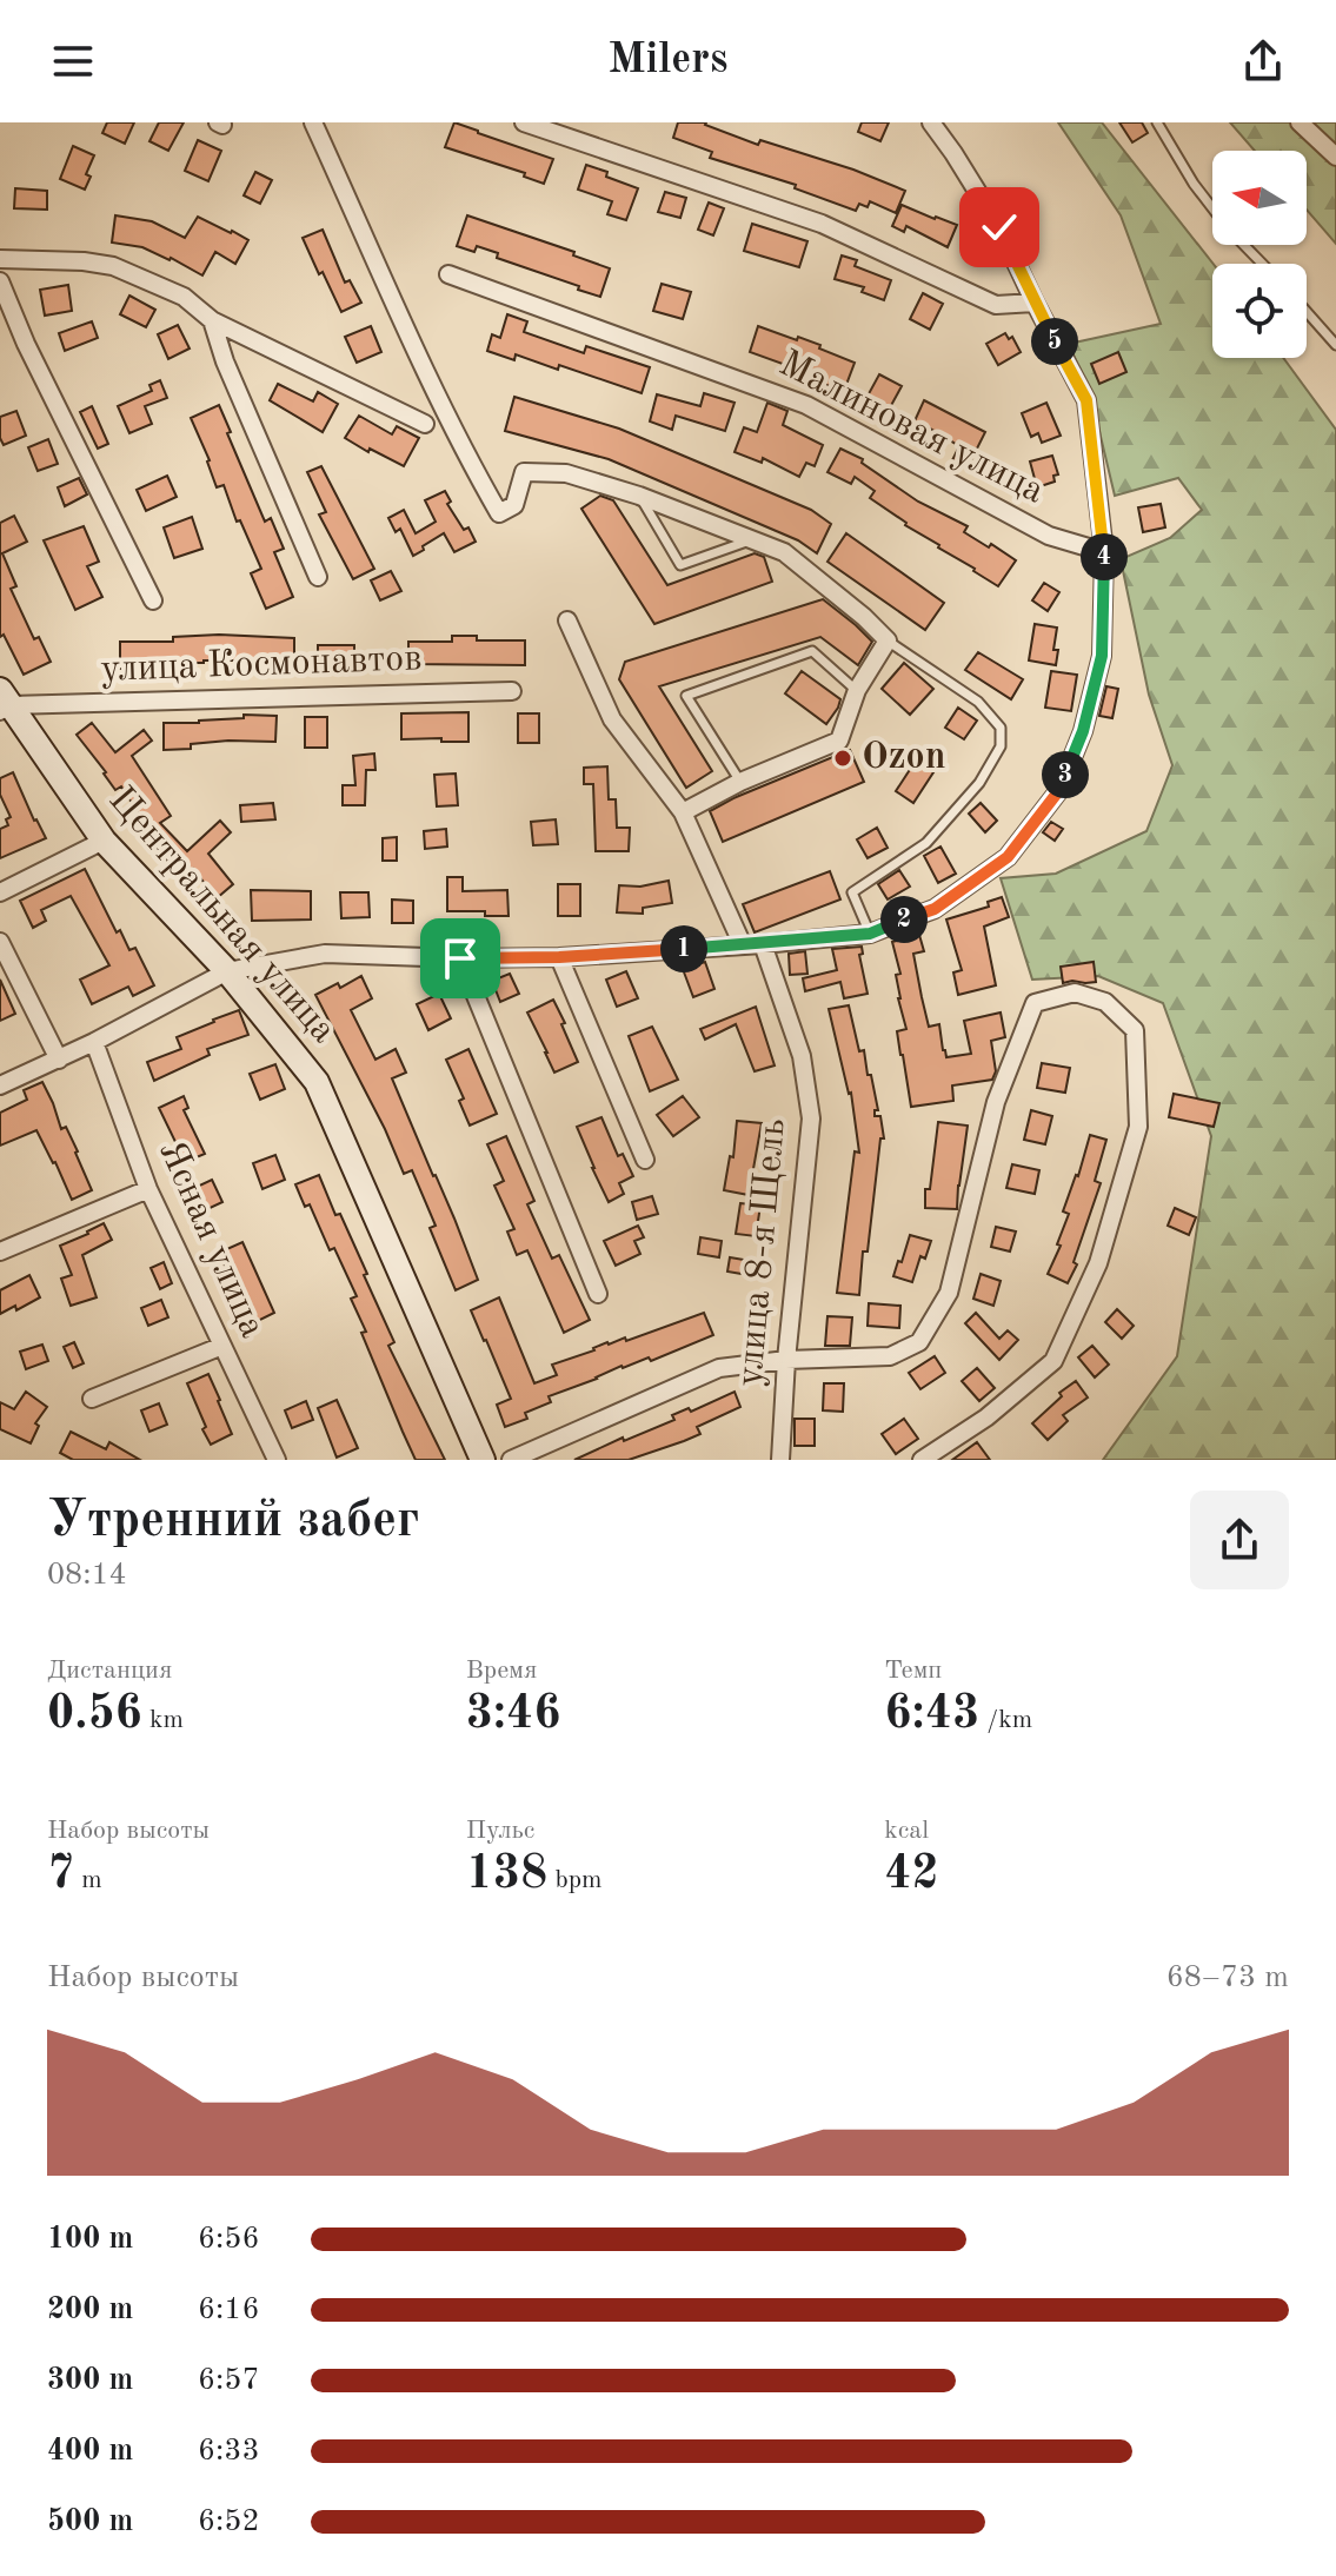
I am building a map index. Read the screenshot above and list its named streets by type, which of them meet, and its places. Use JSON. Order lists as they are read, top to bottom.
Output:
{
  "streets": {
    "street": [
      "Малиновая улица",
      "улица Космонавтов",
      "Центральная улица",
      "Ясная улица",
      "улица 8-я Щель"
    ]
  },
  "crossings": [
    ["улица Космонавтов", "Центральная улица"]
  ],
  "places": ["Ozon"],
  "north": "left",
  "page": {
    "header": "Milers",
    "pins": [
      "5",
      "4",
      "3",
      "2",
      "1"
    ],
    "heading": ["Утренний забег", "08:14"],
    "stats": [
      ["Дистанция", "0.56 km"],
      ["Время", "3:46"],
      ["Темп", "6:43 /km"],
      ["Набор высоты", "7 m"],
      ["Пульс", "138 bpm"],
      ["kcal", "42"]
    ],
    "chart": ["Набор высоты", "68–73 m"],
    "list": [
      {
        "name": "100 m",
        "note": "6:56"
      },
      {
        "name": "200 m",
        "note": "6:16"
      },
      {
        "name": "300 m",
        "note": "6:57"
      },
      {
        "name": "400 m",
        "note": "6:33"
      },
      {
        "name": "500 m",
        "note": "6:52"
      }
    ]
  }
}
